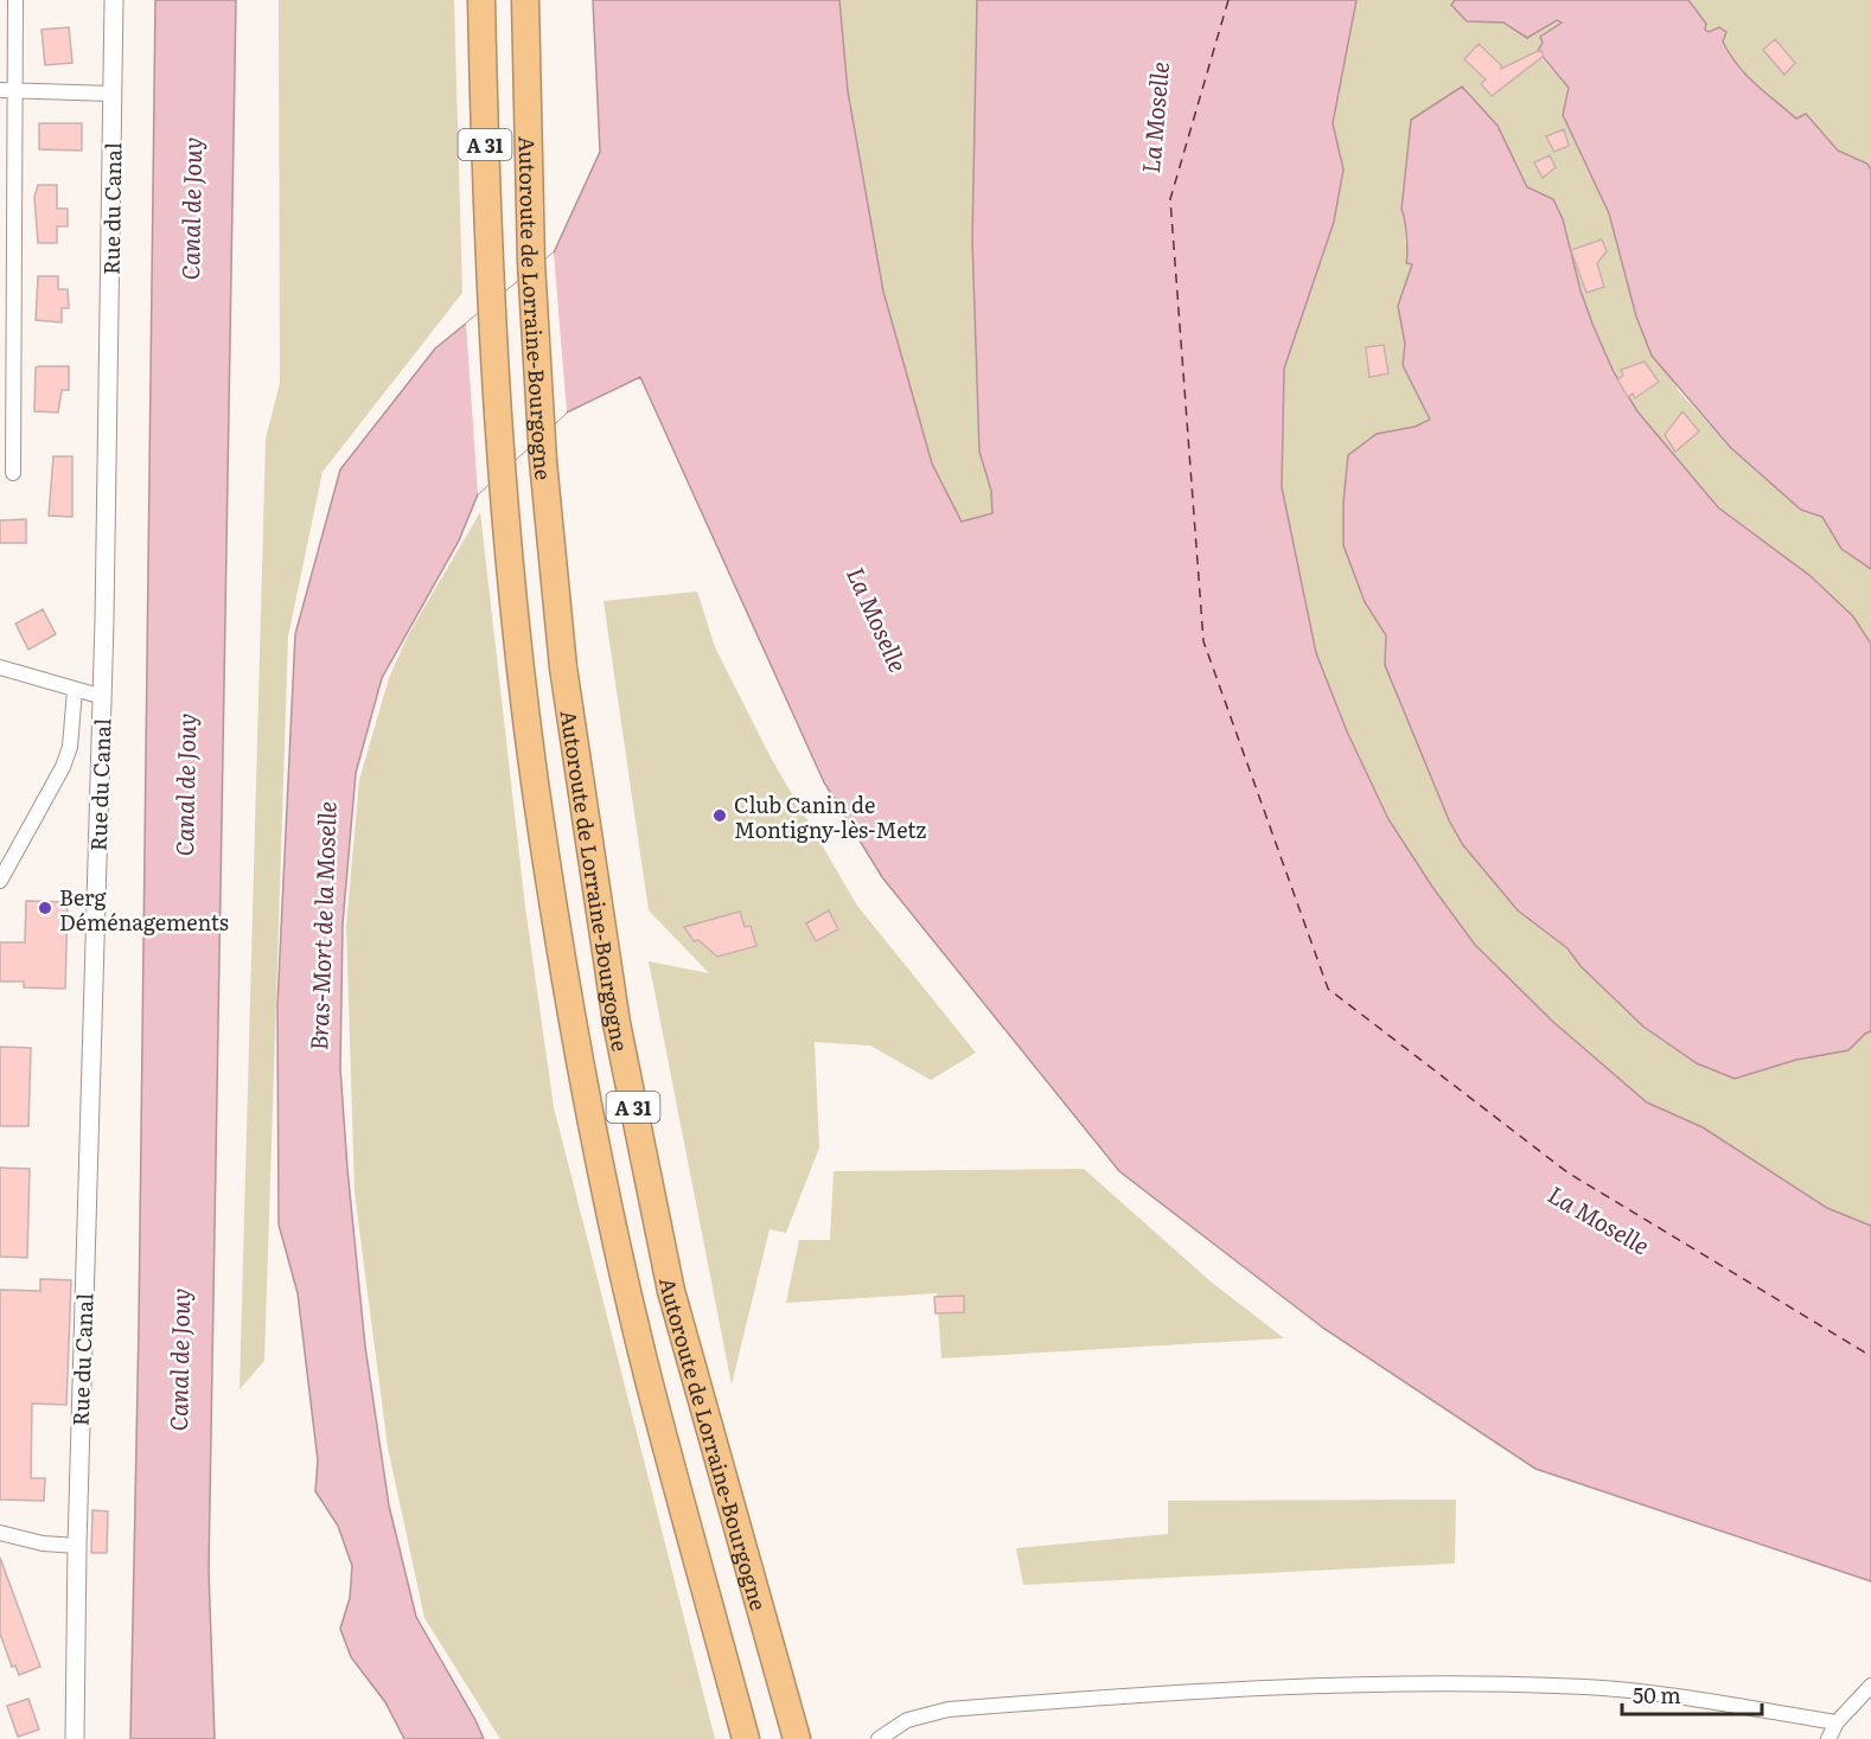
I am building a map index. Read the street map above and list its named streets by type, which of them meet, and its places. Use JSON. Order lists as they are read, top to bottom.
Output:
{
  "streets": {
    "highway": ["A 31", "Autoroute de Lorraine-Bourgogne"],
    "street": ["Rue du Canal"]
  },
  "water": ["La Moselle", "Canal de Jouy", "Bras-Mort de la Moselle"],
  "places": ["Club Canin de Montigny-lès-Metz", "Berg Déménagements"],
  "scale_bar": "50 m"
}
